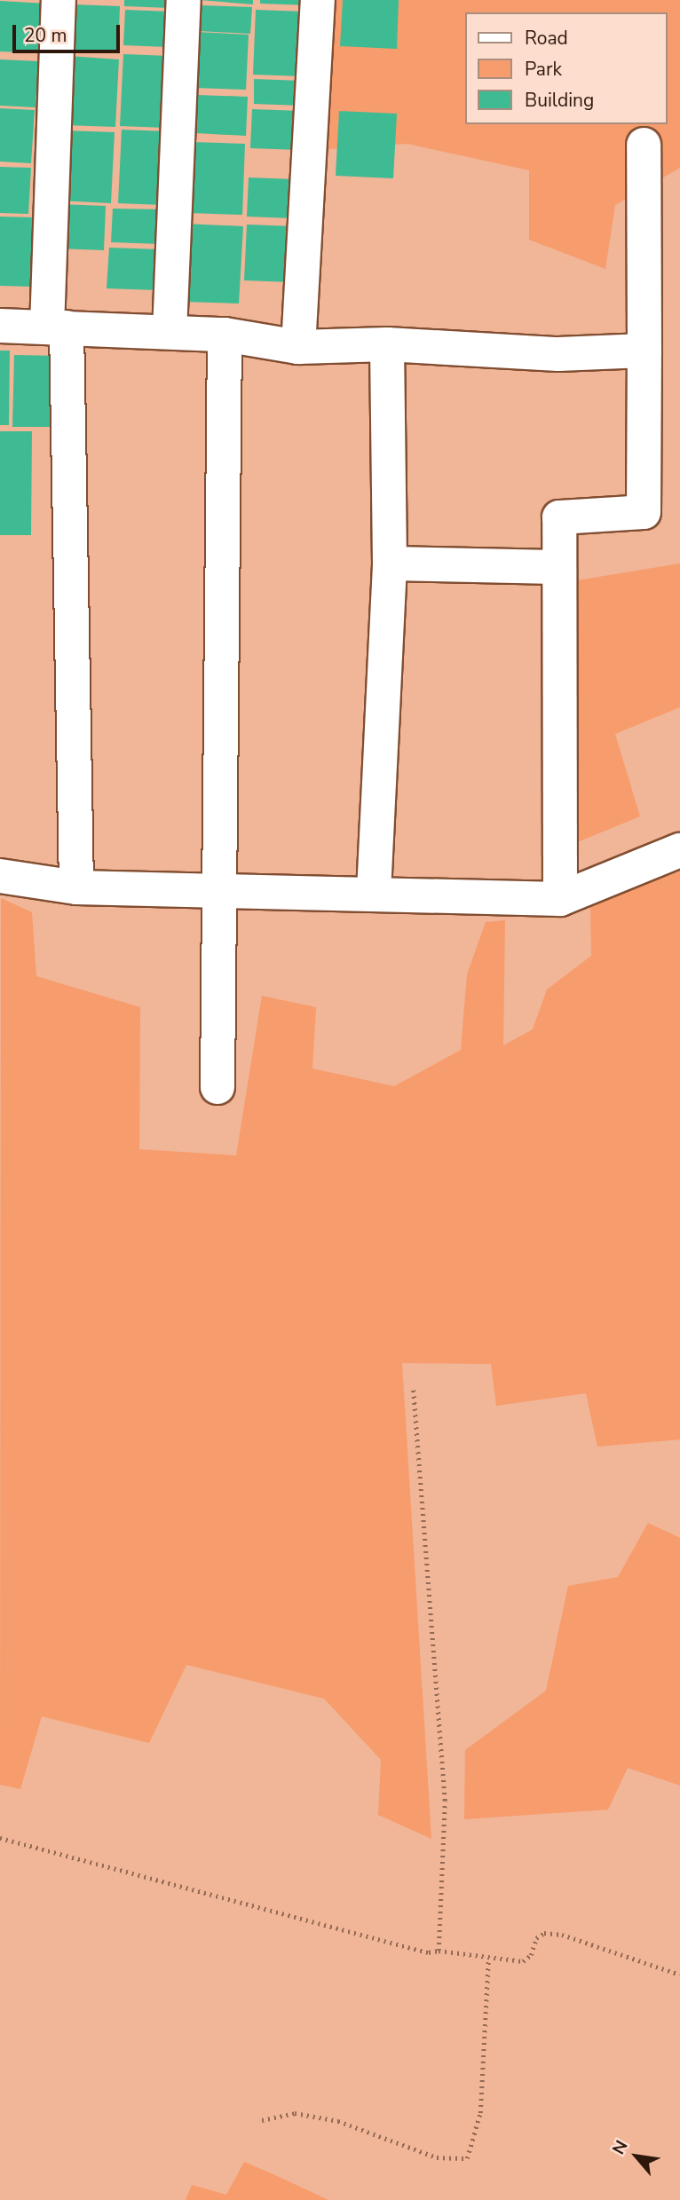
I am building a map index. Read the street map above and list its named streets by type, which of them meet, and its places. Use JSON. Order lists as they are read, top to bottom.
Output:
{
  "legend": ["Road", "Park", "Building"],
  "scale_bar": "20 m",
  "north": "top left"
}
